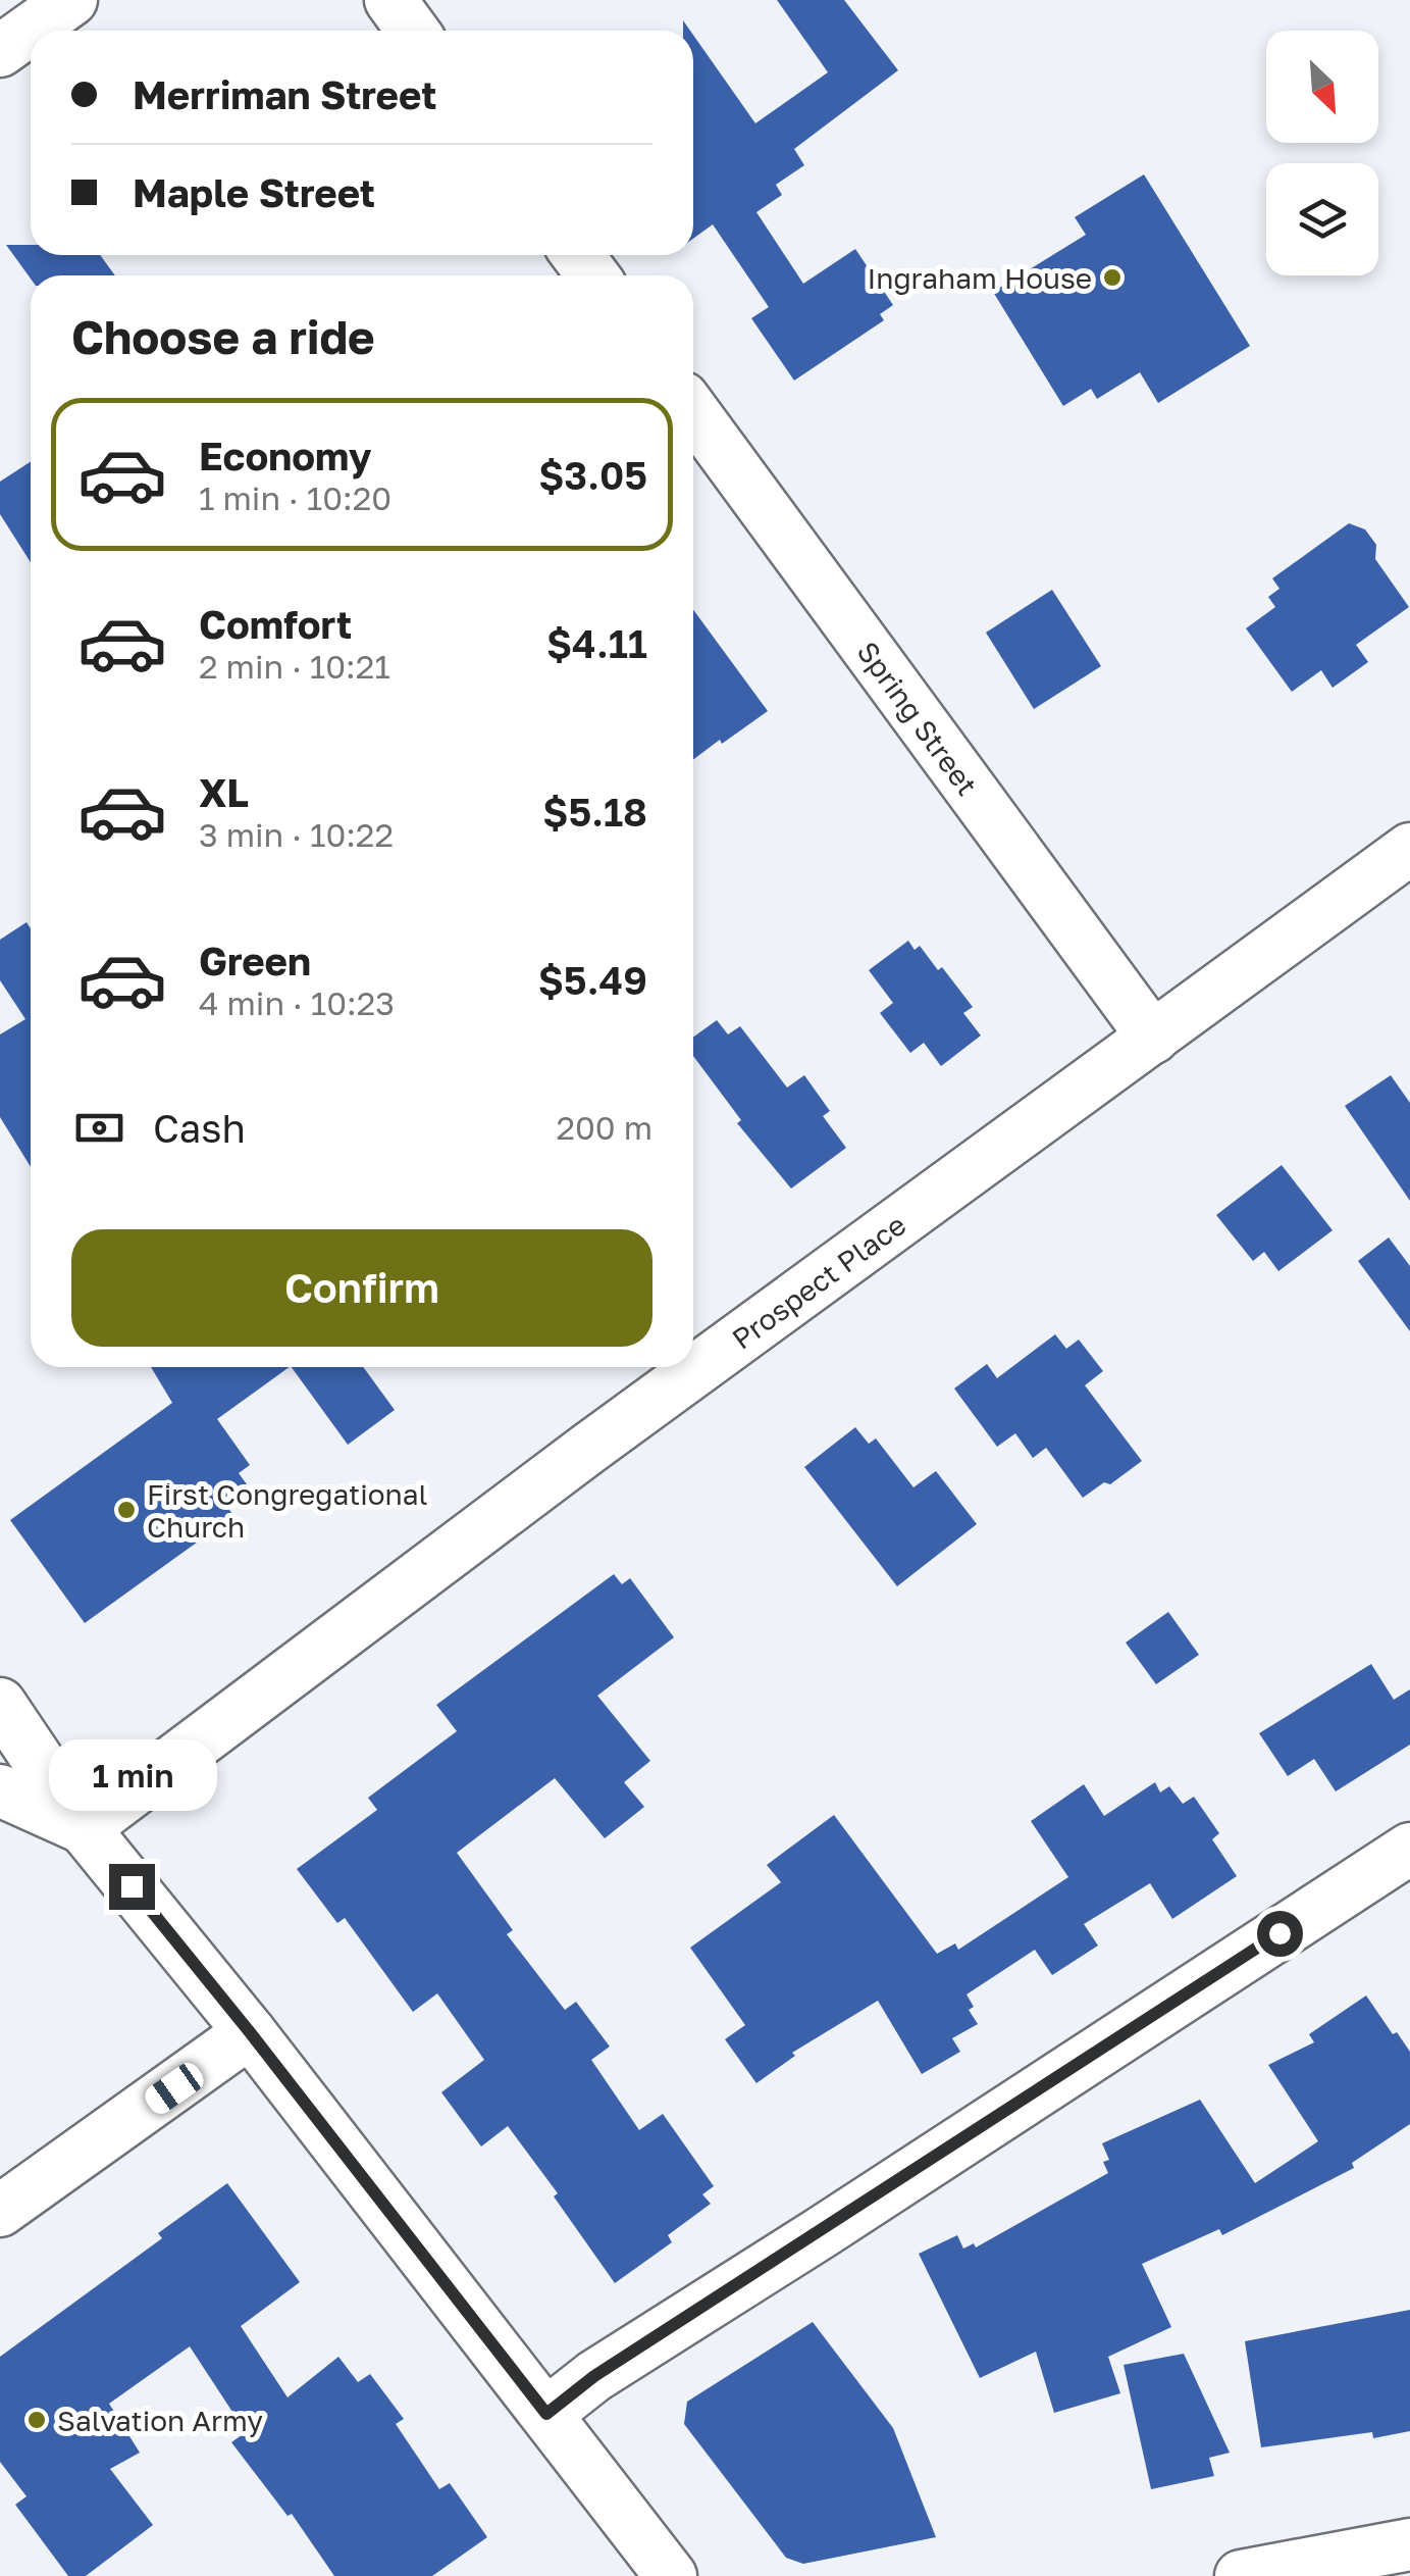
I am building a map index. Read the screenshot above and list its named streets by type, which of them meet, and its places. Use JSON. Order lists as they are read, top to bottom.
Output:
{
  "streets": {
    "street": ["Spring Street", "Prospect Place"]
  },
  "crossings": [
    ["Spring Street", "Prospect Place"]
  ],
  "places": ["Ingraham House", "First Congregational Church", "Salvation Army"],
  "north": "bottom right",
  "page": {
    "banner": ["Merriman Street", "Maple Street"],
    "heading": "Choose a ride",
    "list": [
      {
        "name": "Economy",
        "note": "1 min · 10:20",
        "value": "$3.05"
      },
      {
        "name": "Comfort",
        "note": "2 min · 10:21",
        "value": "$4.11"
      },
      {
        "name": "XL",
        "note": "3 min · 10:22",
        "value": "$5.18"
      },
      {
        "name": "Green",
        "note": "4 min · 10:23",
        "value": "$5.49"
      }
    ],
    "pay": ["Cash", "200 m"],
    "buttons": "Confirm",
    "bubble": "1 min"
  }
}
